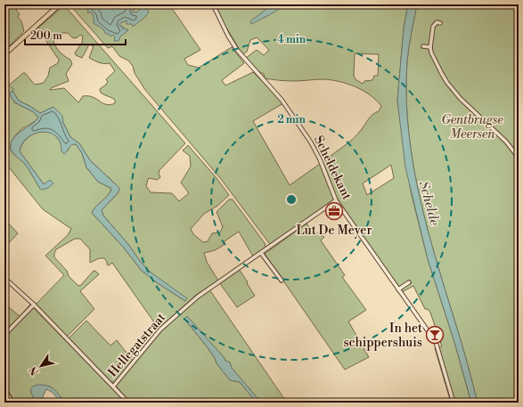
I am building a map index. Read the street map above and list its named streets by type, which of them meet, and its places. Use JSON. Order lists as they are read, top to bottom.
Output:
{
  "streets": {
    "street": ["Scheldekant", "Hellegatstraat"]
  },
  "crossings": [
    ["Scheldekant", "Hellegatstraat"]
  ],
  "water": ["Schelde"],
  "parks": ["Gentbrugse Meersen"],
  "places": {
    "office": ["Lut De Meyer"],
    "bar": ["In het schippershuis"]
  },
  "scale_bar": "200 m",
  "north": "bottom left",
  "rings": ["4 min", "2 min"]
}
